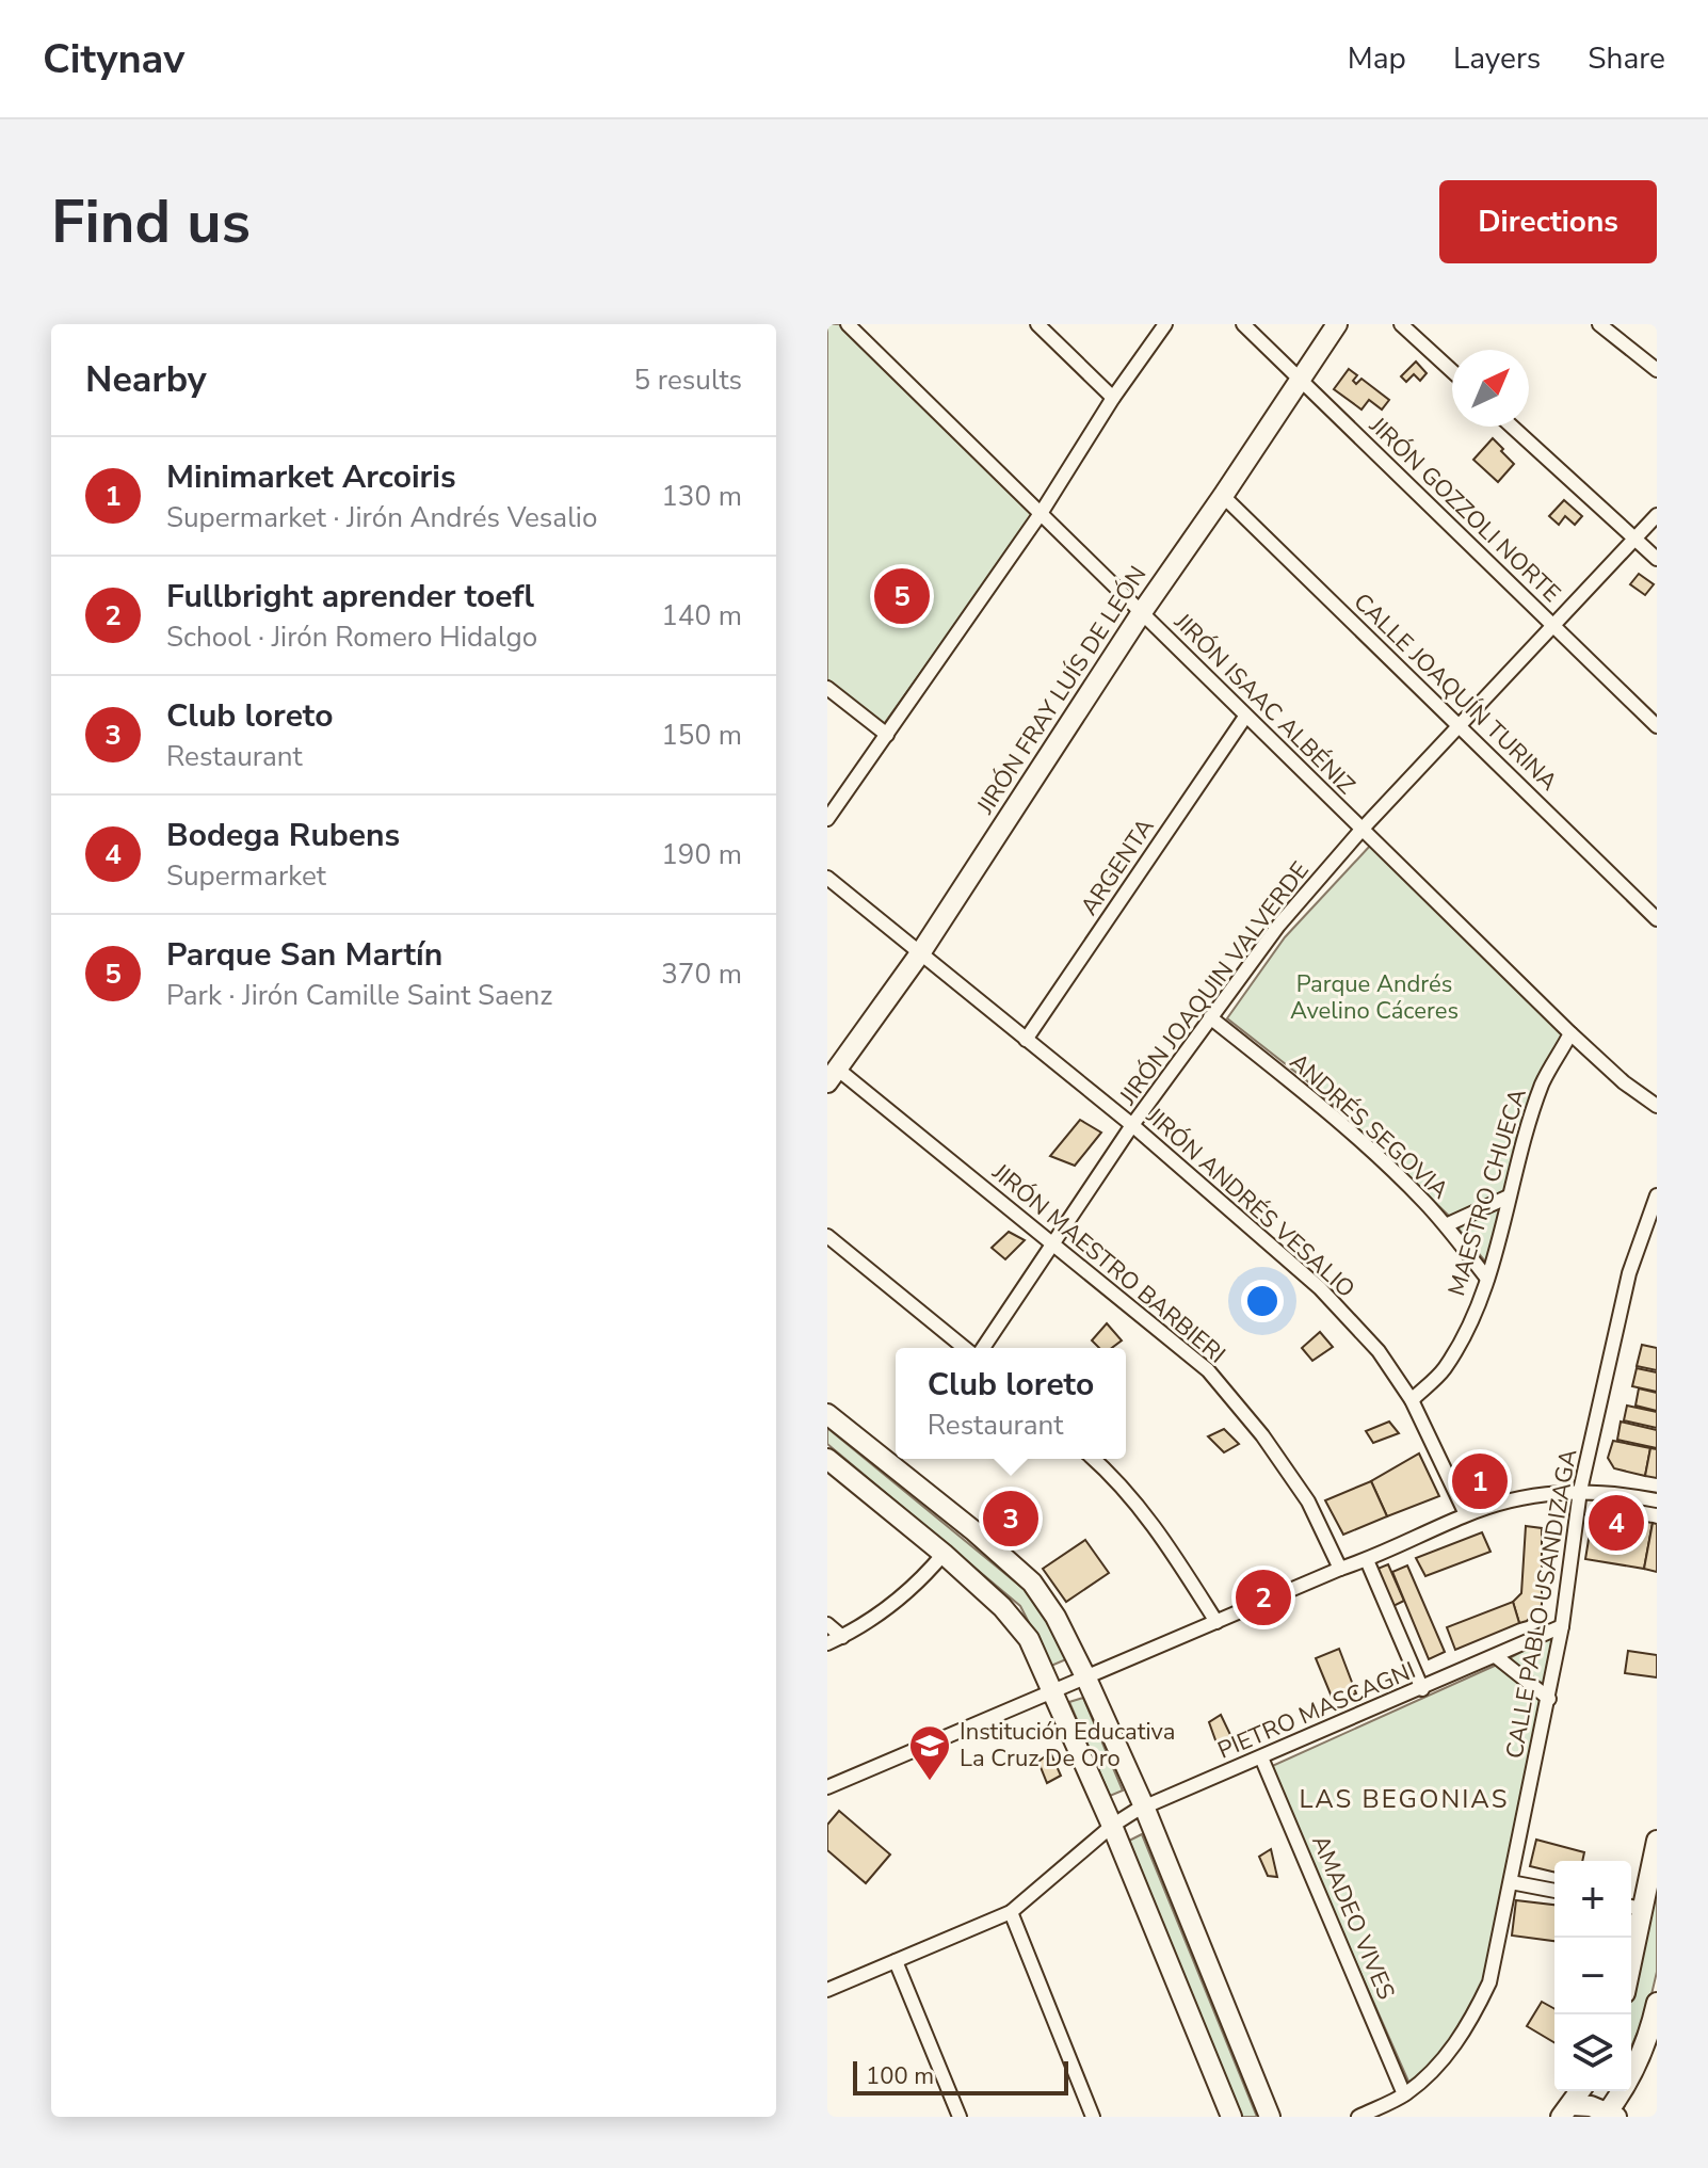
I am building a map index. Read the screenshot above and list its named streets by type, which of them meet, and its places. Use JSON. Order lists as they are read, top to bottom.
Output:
{
  "streets": {
    "street": [
      "JIRÓN GOZZOLI NORTE",
      "JIRÓN FRAY LUÍS DE LEÓN",
      "CALLE JOAQUÍN TURINA",
      "JIRÓN ISAAC ALBÉNIZ",
      "ARGENTA",
      "JIRÓN JOAQUIN VALVERDE",
      "ANDRÉS SEGOVIA",
      "MAESTRO CHUECA",
      "JIRÓN ANDRÉS VESALIO",
      "JIRÓN MAESTRO BARBIERI",
      "CALLE PABLO USANDIZAGA",
      "PIETRO MASCAGNI",
      "AMADEO VIVES"
    ]
  },
  "crossings": [
    ["JIRÓN GOZZOLI NORTE", "JIRÓN FRAY LUÍS DE LEÓN"],
    ["JIRÓN GOZZOLI NORTE", "JIRÓN JOAQUIN VALVERDE"],
    ["JIRÓN FRAY LUÍS DE LEÓN", "CALLE JOAQUÍN TURINA"],
    ["JIRÓN FRAY LUÍS DE LEÓN", "JIRÓN ISAAC ALBÉNIZ"],
    ["JIRÓN FRAY LUÍS DE LEÓN", "JIRÓN ANDRÉS VESALIO"],
    ["JIRÓN FRAY LUÍS DE LEÓN", "JIRÓN MAESTRO BARBIERI"],
    ["CALLE JOAQUÍN TURINA", "JIRÓN JOAQUIN VALVERDE"],
    ["JIRÓN ISAAC ALBÉNIZ", "ARGENTA"],
    ["JIRÓN ISAAC ALBÉNIZ", "JIRÓN JOAQUIN VALVERDE"],
    ["JIRÓN ISAAC ALBÉNIZ", "MAESTRO CHUECA"],
    ["ARGENTA", "JIRÓN ANDRÉS VESALIO"],
    ["JIRÓN JOAQUIN VALVERDE", "ANDRÉS SEGOVIA"],
    ["JIRÓN JOAQUIN VALVERDE", "JIRÓN ANDRÉS VESALIO"],
    ["JIRÓN JOAQUIN VALVERDE", "JIRÓN MAESTRO BARBIERI"],
    ["ANDRÉS SEGOVIA", "MAESTRO CHUECA"],
    ["MAESTRO CHUECA", "JIRÓN ANDRÉS VESALIO"],
    ["CALLE PABLO USANDIZAGA", "PIETRO MASCAGNI"],
    ["CALLE PABLO USANDIZAGA", "AMADEO VIVES"],
    ["PIETRO MASCAGNI", "AMADEO VIVES"]
  ],
  "districts": ["LAS BEGONIAS"],
  "parks": ["Parque Andrés Avelino Cáceres"],
  "places": {
    "school or university": ["Institución Educativa La Cruz De Oro"]
  },
  "scale_bar": "100 m",
  "north": "top right",
  "page": {
    "header": "Citynav",
    "nav": ["Map", "Layers", "Share"],
    "buttons": "Directions",
    "title": "Find us",
    "heading": ["Nearby", "5 results"],
    "list": [
      {
        "mark": "1",
        "name": "Minimarket Arcoiris",
        "note": "Supermarket · Jirón Andrés Vesalio",
        "value": "130 m"
      },
      {
        "mark": "2",
        "name": "Fullbright aprender toefl",
        "note": "School · Jirón Romero Hidalgo",
        "value": "140 m"
      },
      {
        "mark": "3",
        "name": "Club loreto",
        "note": "Restaurant",
        "value": "150 m"
      },
      {
        "mark": "4",
        "name": "Bodega Rubens",
        "note": "Supermarket",
        "value": "190 m"
      },
      {
        "mark": "5",
        "name": "Parque San Martín",
        "note": "Park · Jirón Camille Saint Saenz",
        "value": "370 m"
      }
    ],
    "pins": [
      "5",
      "1",
      "3",
      "4",
      "2"
    ],
    "popup": ["Club loreto", "Restaurant"],
    "map_buttons": ["+", "−"],
    "scale": "100 m"
  }
}
